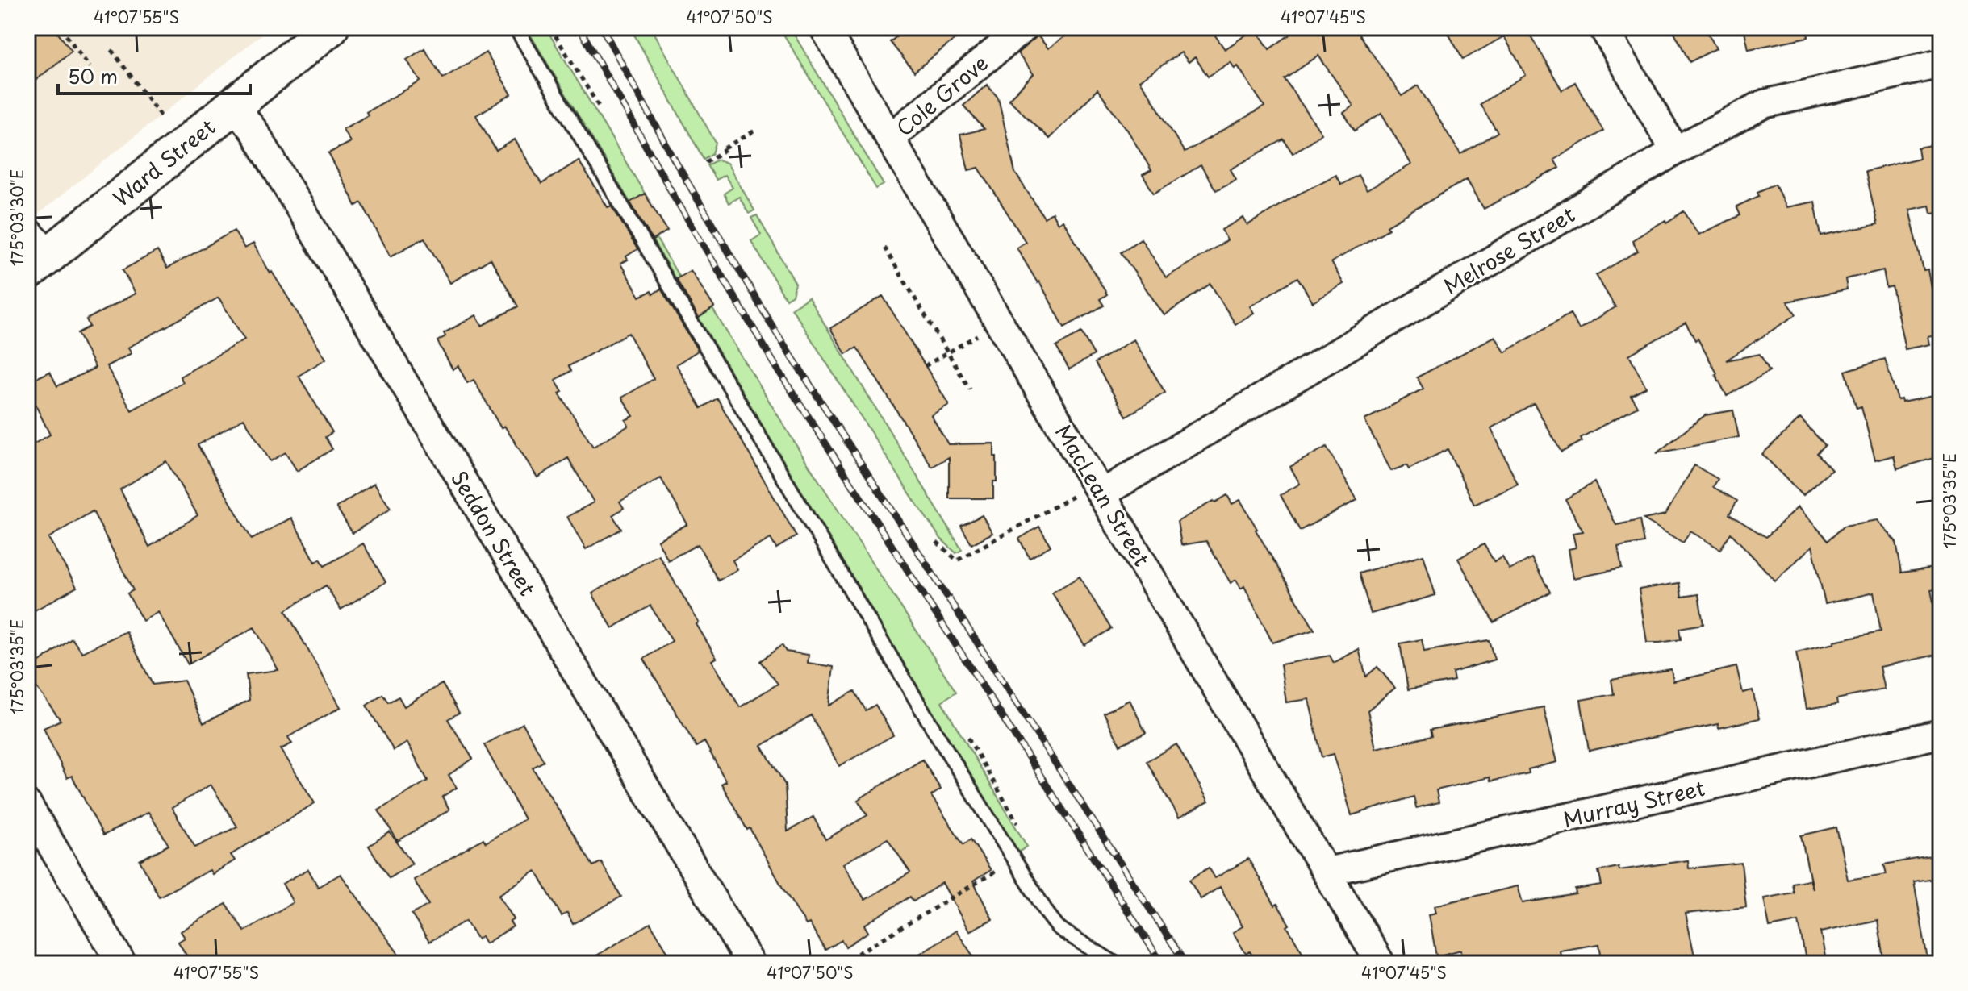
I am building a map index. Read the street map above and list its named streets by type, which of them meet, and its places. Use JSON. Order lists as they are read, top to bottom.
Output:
{
  "streets": {
    "street": [
      "Cole Grove",
      "Ward Street",
      "Melrose Street",
      "MacLean Street",
      "Seddon Street",
      "Murray Street"
    ]
  },
  "crossings": [
    ["Cole Grove", "MacLean Street"],
    ["Ward Street", "Seddon Street"],
    ["Melrose Street", "MacLean Street"],
    ["MacLean Street", "Murray Street"]
  ],
  "scale_bar": "50 m",
  "coordinates": [
    "41°07'55\"S",
    "41°07'50\"S",
    "41°07'45\"S",
    "175°03'30\"E",
    "175°03'35\"E"
  ]
}
